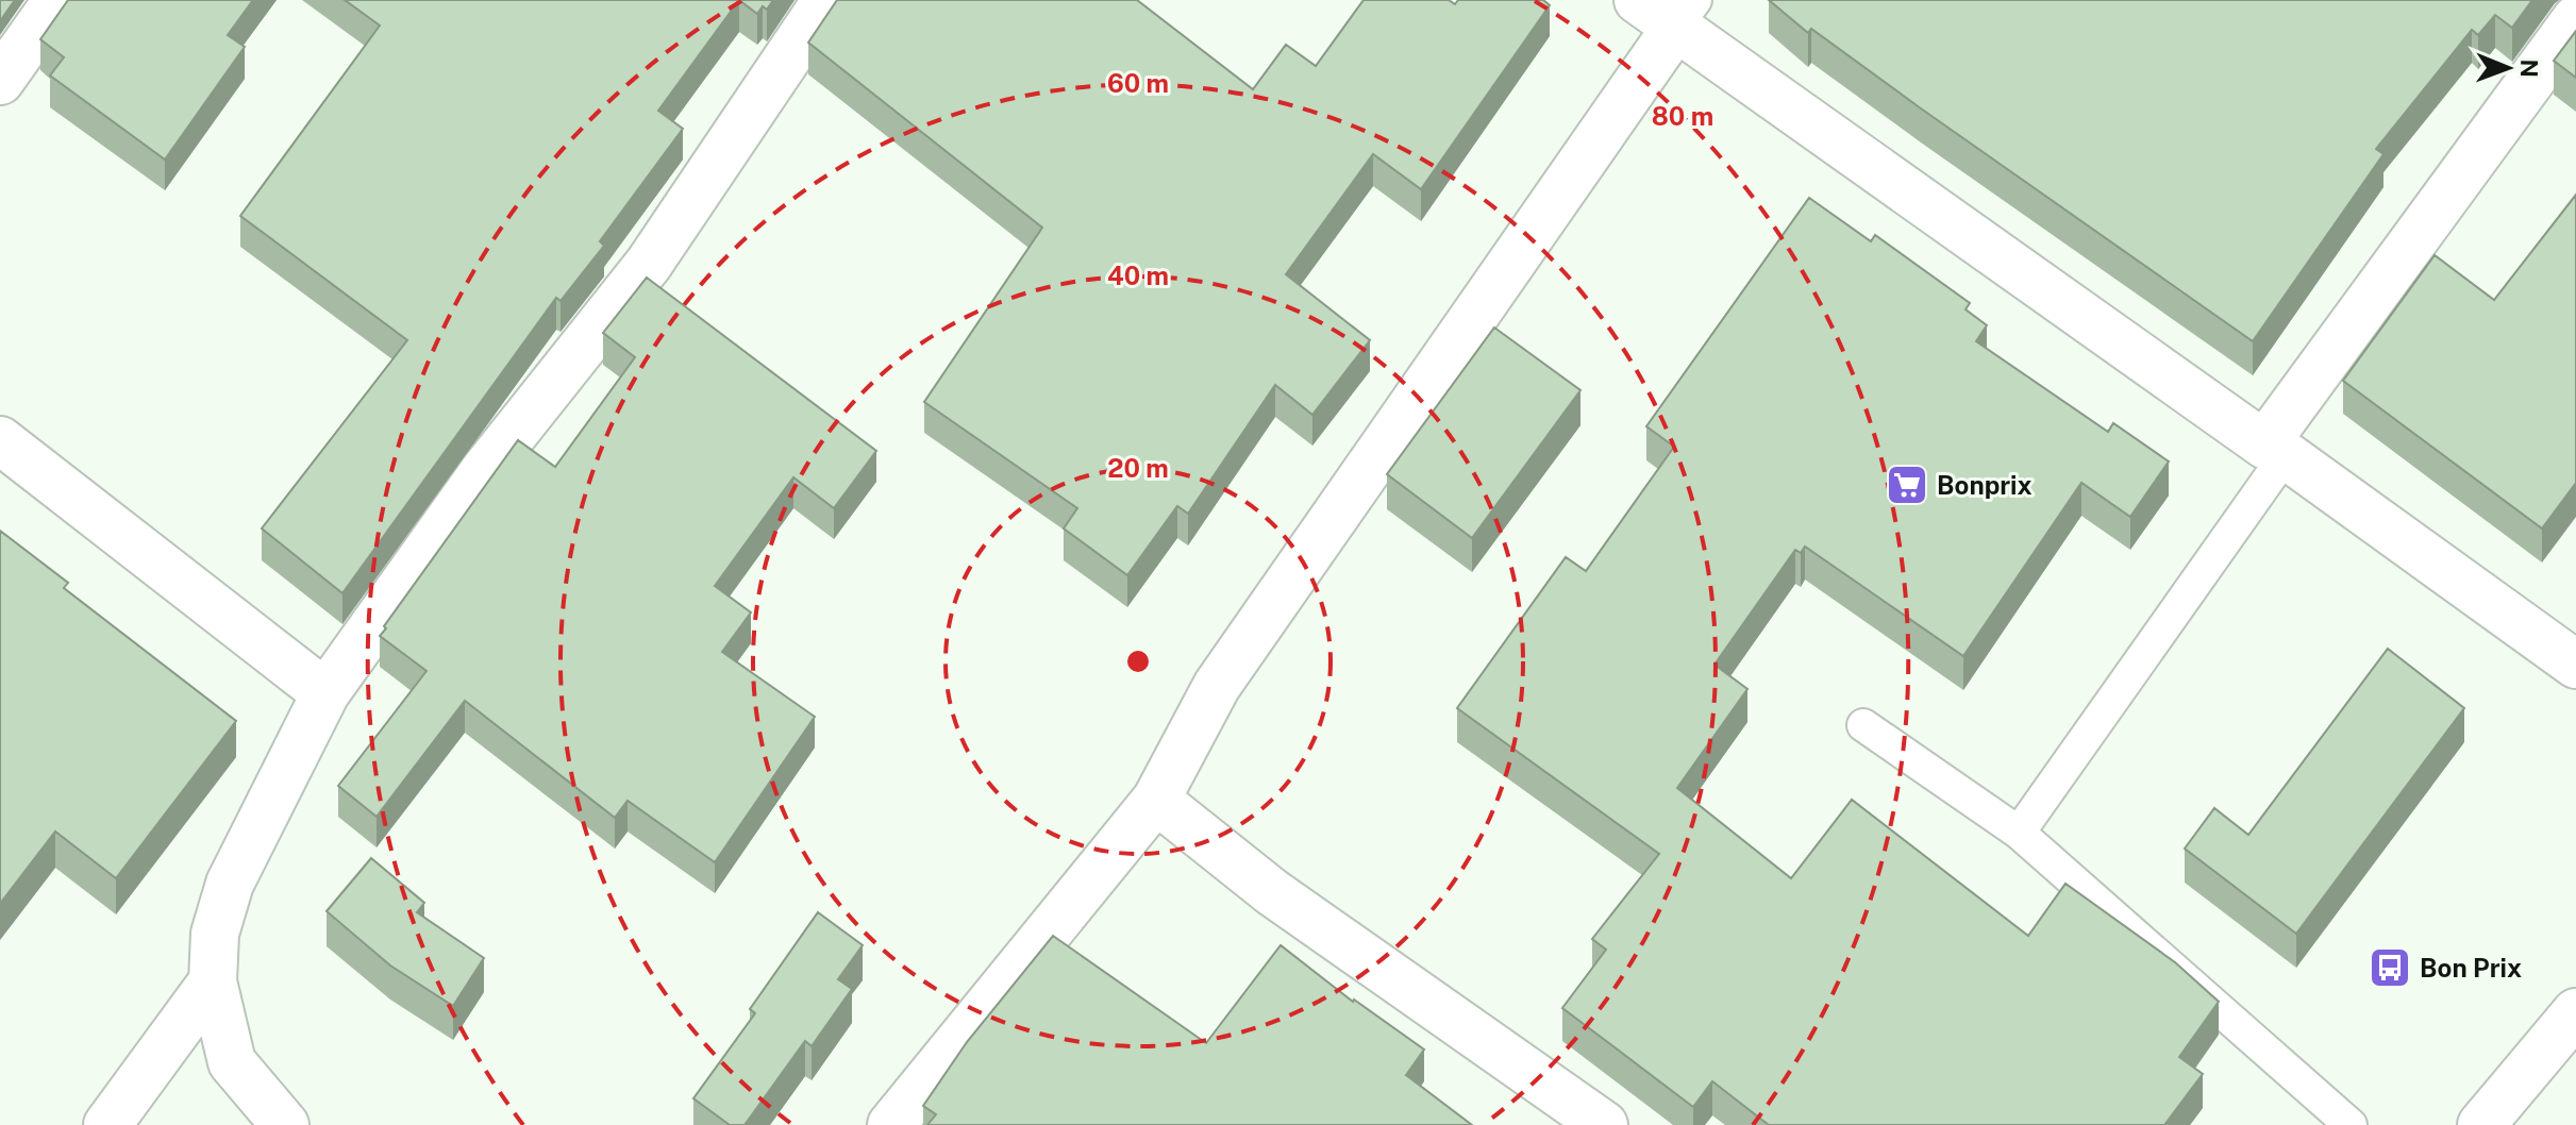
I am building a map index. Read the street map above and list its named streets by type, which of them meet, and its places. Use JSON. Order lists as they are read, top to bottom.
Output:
{
  "places": {
    "supermarket": ["Bonprix"],
    "bus stop": ["Bon Prix"]
  },
  "north": "right",
  "rings": [
    "60 m",
    "80 m",
    "40 m",
    "20 m"
  ]
}
